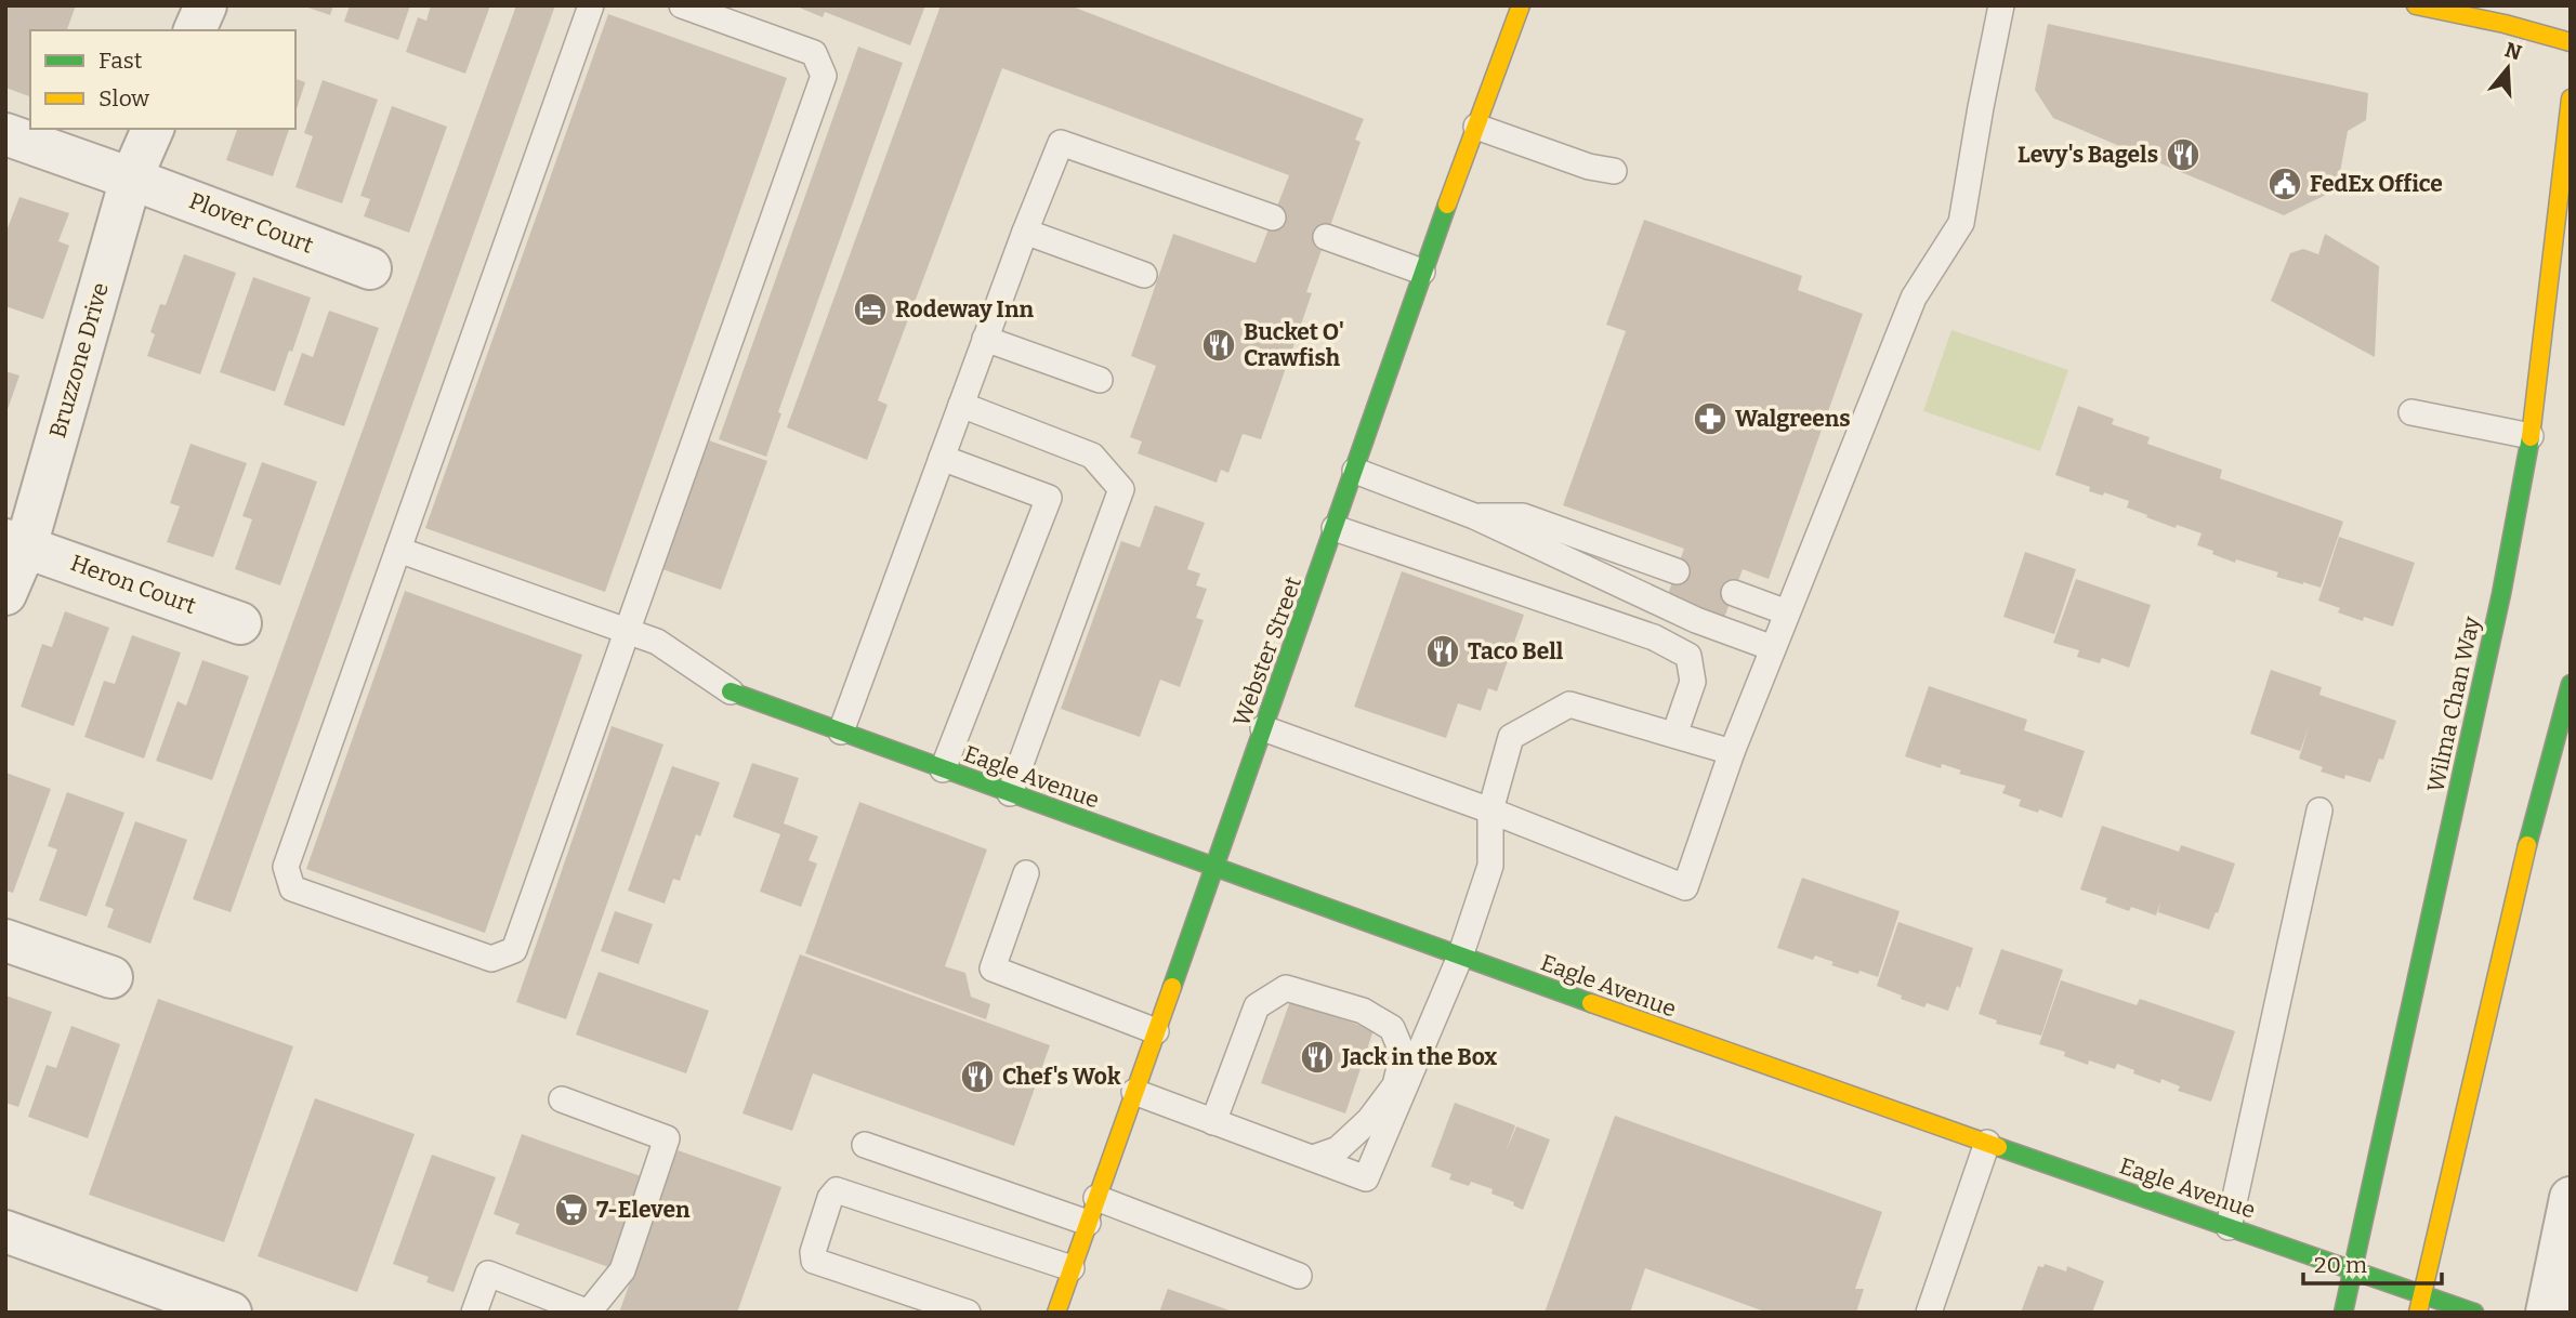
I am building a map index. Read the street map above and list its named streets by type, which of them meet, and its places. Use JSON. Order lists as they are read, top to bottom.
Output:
{
  "streets": {
    "main road": ["Webster Street", "Wilma Chan Way", "Eagle Avenue"],
    "street": ["Plover Court", "Bruzzone Drive", "Heron Court"]
  },
  "crossings": [
    ["Plover Court", "Bruzzone Drive"],
    ["Bruzzone Drive", "Heron Court"],
    ["Webster Street", "Eagle Avenue"],
    ["Wilma Chan Way", "Eagle Avenue"]
  ],
  "places": {
    "restaurant": [
      "Levy's Bagels",
      "Bucket O' Crawfish",
      "Taco Bell",
      "Jack in the Box",
      "Chef's Wok"
    ],
    "public building": ["FedEx Office"],
    "hotel": ["Rodeway Inn"],
    "pharmacy": ["Walgreens"],
    "supermarket": ["7-Eleven"]
  },
  "legend": ["Fast", "Slow"],
  "scale_bar": "20 m",
  "north": "top"
}
